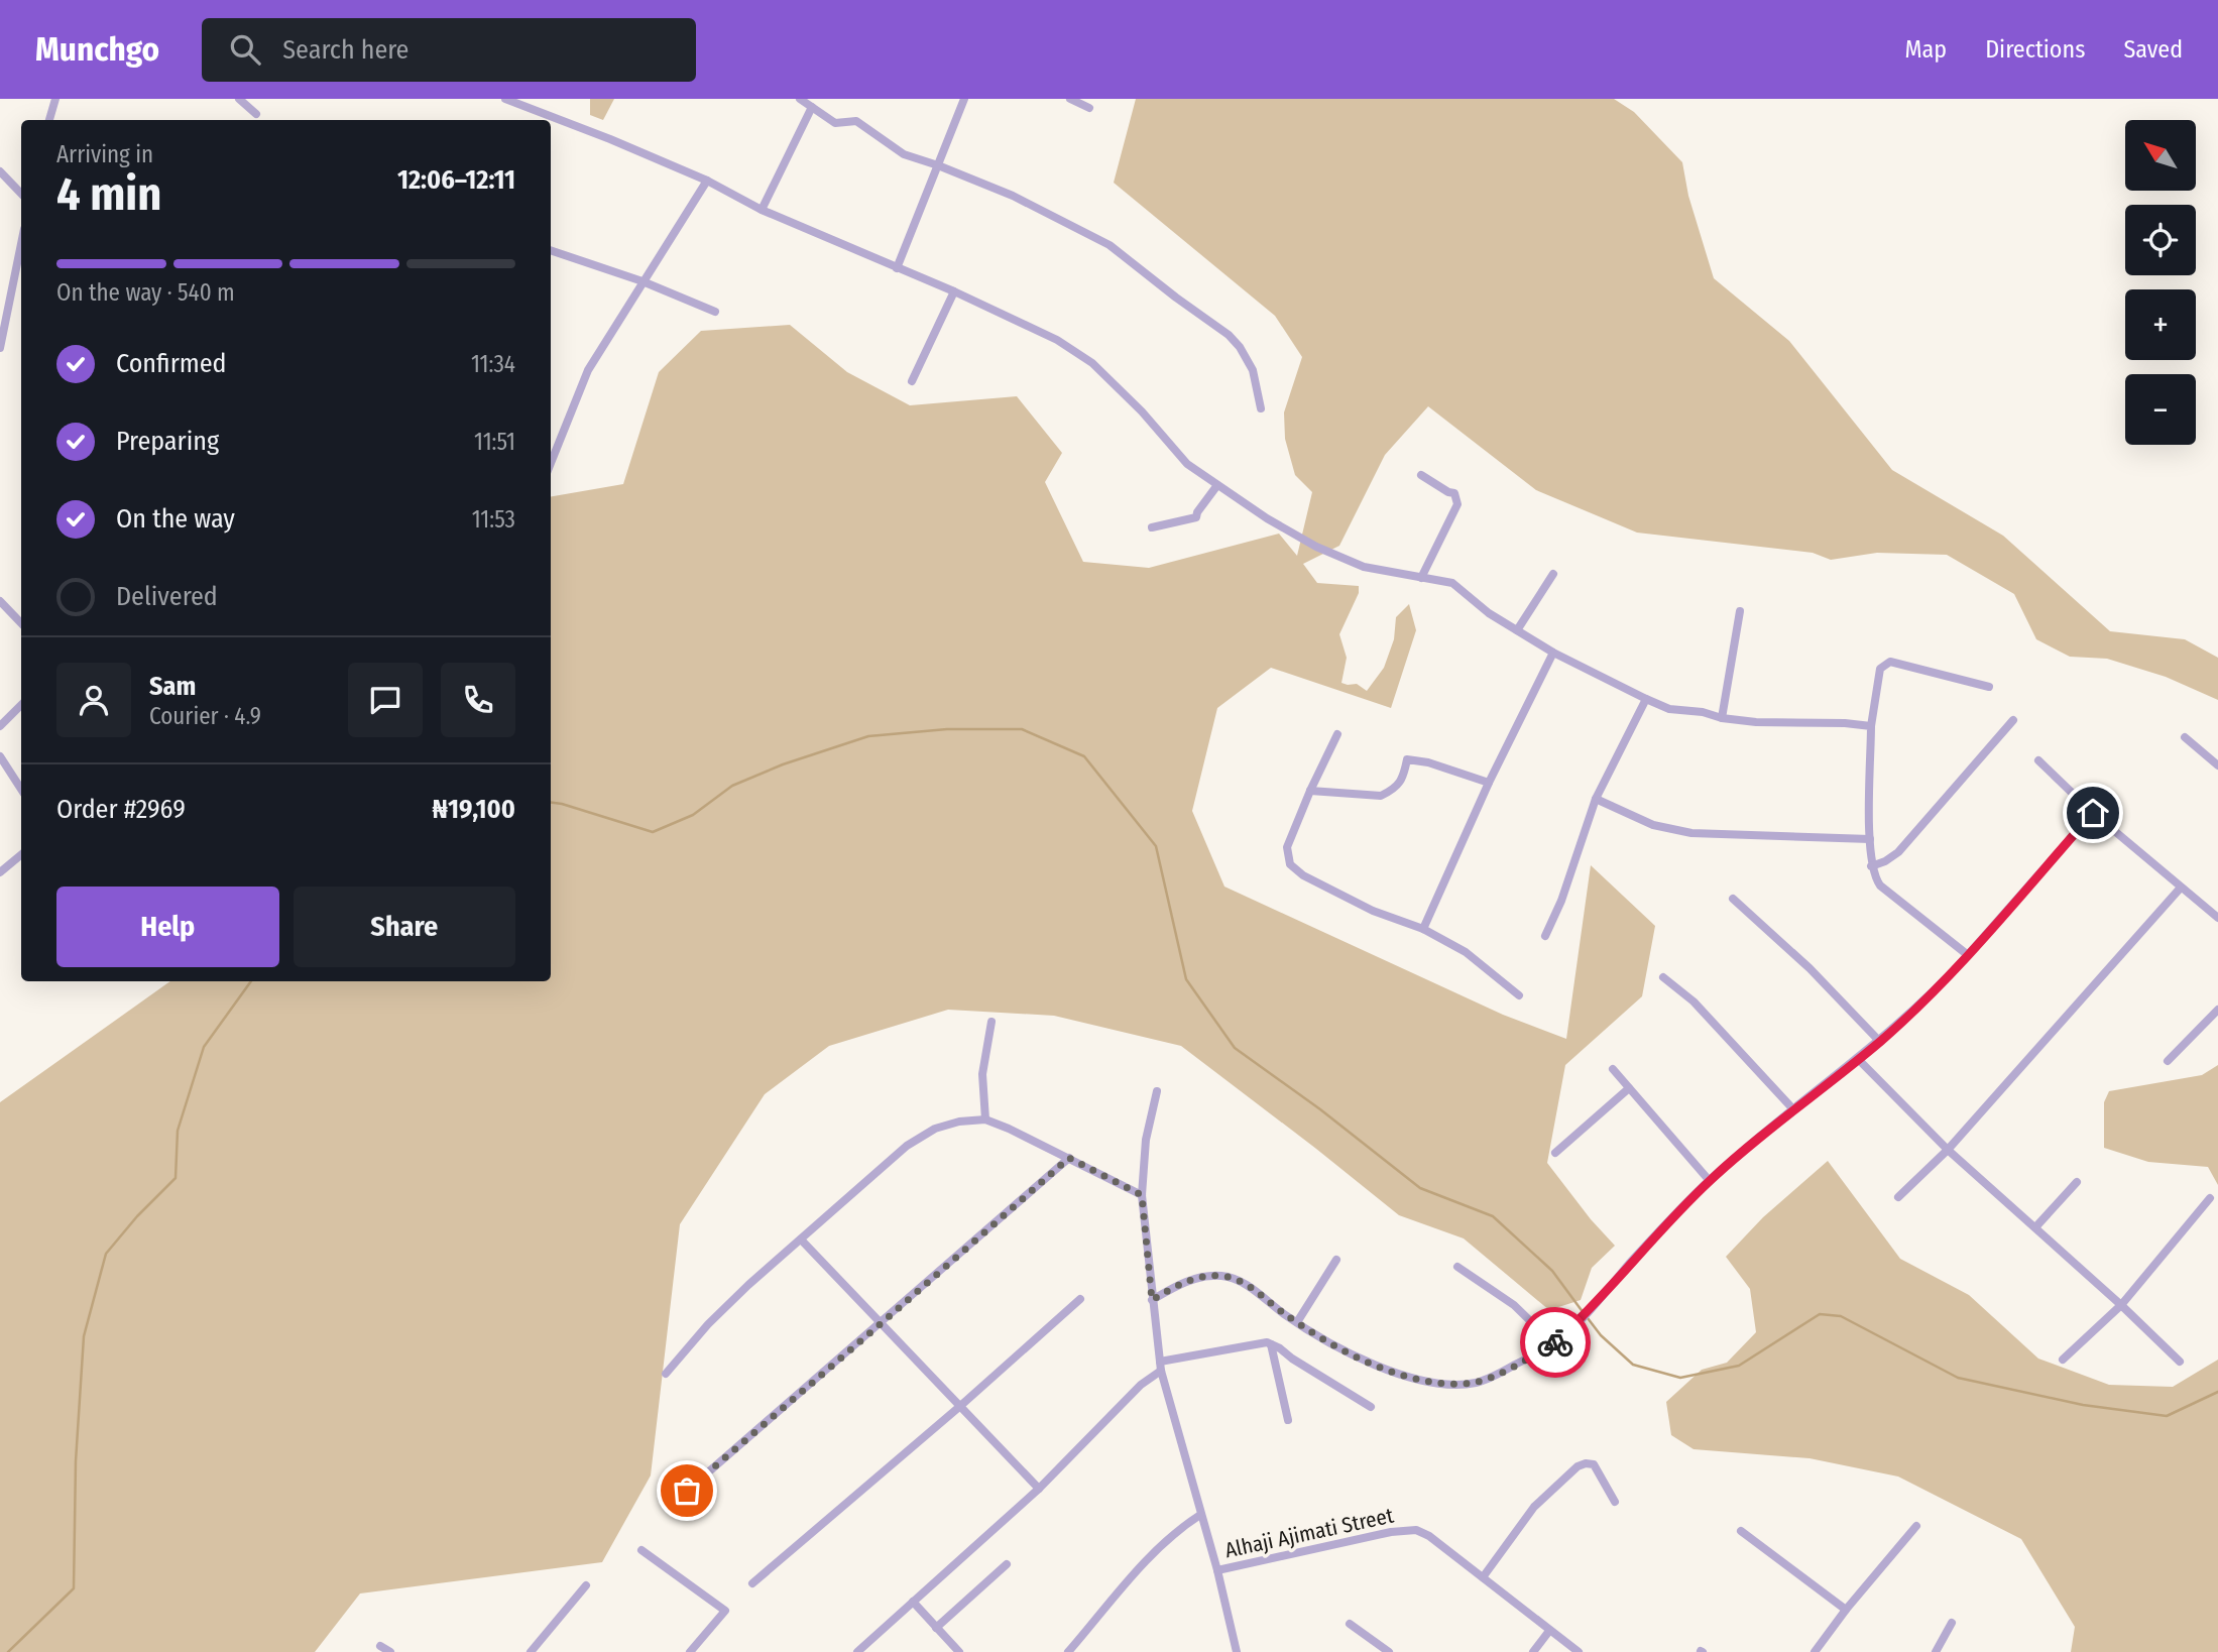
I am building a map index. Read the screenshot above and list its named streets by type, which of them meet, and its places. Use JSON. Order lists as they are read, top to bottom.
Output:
{
  "streets": {
    "street": ["Alhaji Ajimati Street"]
  },
  "north": "top left",
  "page": {
    "header": "Munchgo",
    "search": "Search here",
    "nav": ["Map", "Directions", "Saved"],
    "map_buttons": ["+", "−"],
    "heading": ["4 min", "Arriving in", "12:06–12:11"],
    "panel": [
      "Sam",
      "Courier · 4.9",
      "Order #2969",
      "₦19,100"
    ],
    "bar": "On the way · 540 m",
    "list": [
      ["Confirmed", "11:34"],
      ["Preparing", "11:51"],
      ["On the way", "11:53"],
      "Delivered"
    ],
    "buttons": ["Help", "Share"]
  }
}
